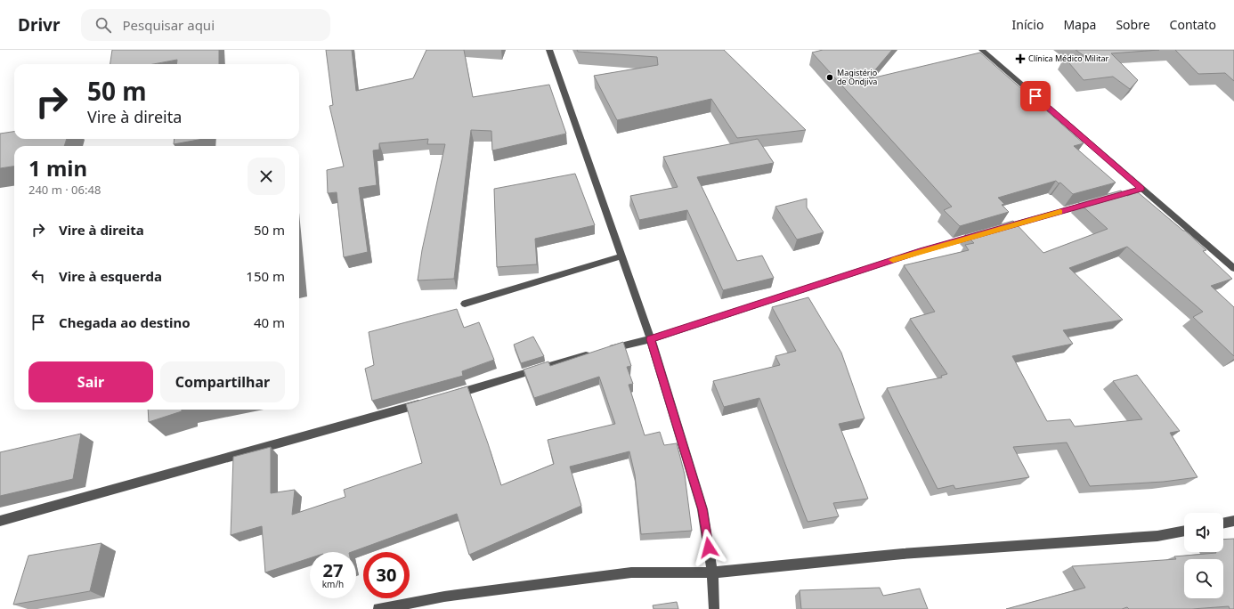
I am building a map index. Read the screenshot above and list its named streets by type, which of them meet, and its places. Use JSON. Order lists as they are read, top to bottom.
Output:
{
  "places": {
    "health": ["Clínica Médico Militar"],
    "other": ["Magistério de Ondjiva"]
  },
  "page": {
    "header": "Drivr",
    "search": "Pesquisar aqui",
    "nav": [
      "Início",
      "Mapa",
      "Sobre",
      "Contato"
    ],
    "turn": ["50 m", "Vire à direita"],
    "heading": ["1 min", "240 m · 06:48"],
    "list": [
      {
        "name": "Vire à direita",
        "value": "50 m"
      },
      {
        "name": "Vire à esquerda",
        "value": "150 m"
      },
      {
        "name": "Chegada ao destino",
        "value": "40 m"
      }
    ],
    "buttons": ["Sair", "Compartilhar"],
    "speed": "27 km/h",
    "limit": "30"
  }
}
